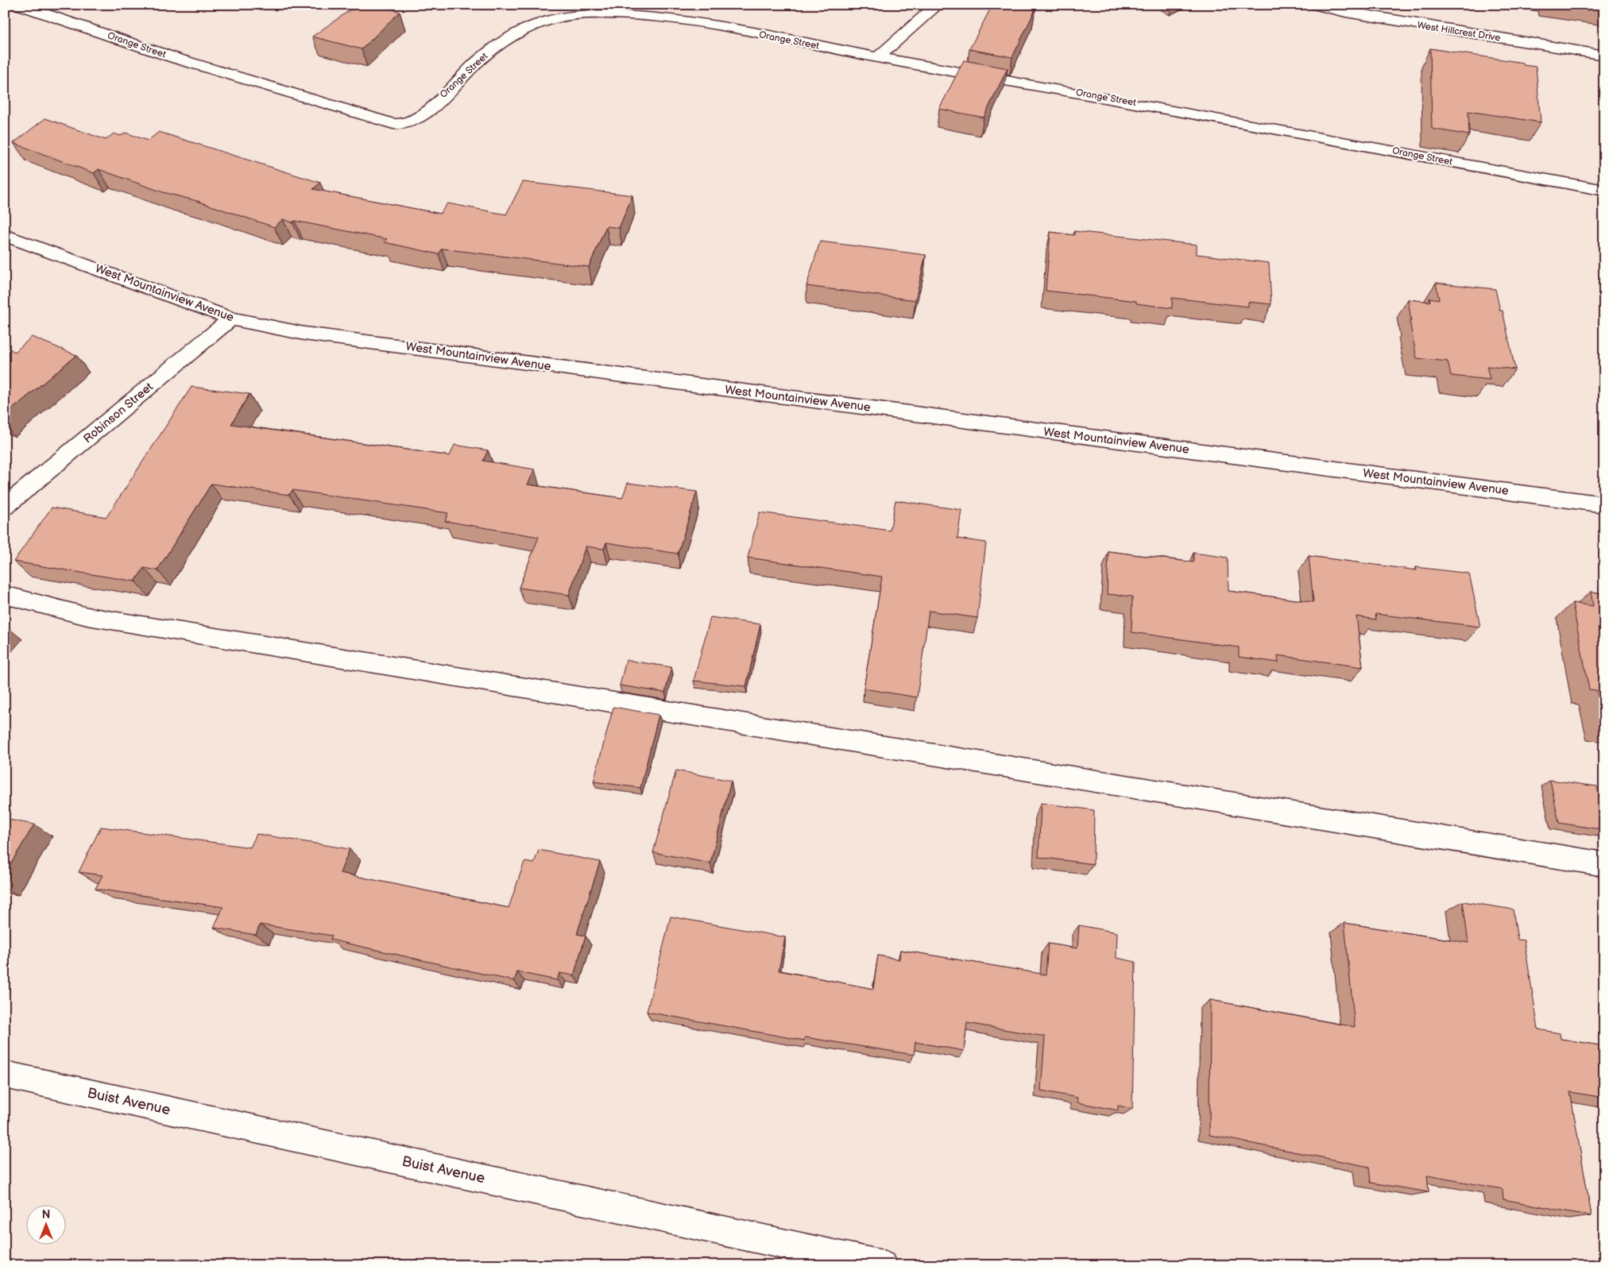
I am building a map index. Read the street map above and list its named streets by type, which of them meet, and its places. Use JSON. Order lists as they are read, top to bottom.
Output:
{
  "streets": {
    "street": [
      "West Hillcrest Drive",
      "Orange Street",
      "West Mountainview Avenue",
      "Robinson Street",
      "Buist Avenue"
    ]
  },
  "crossings": [
    ["West Mountainview Avenue", "Robinson Street"]
  ],
  "north": "top"
}
